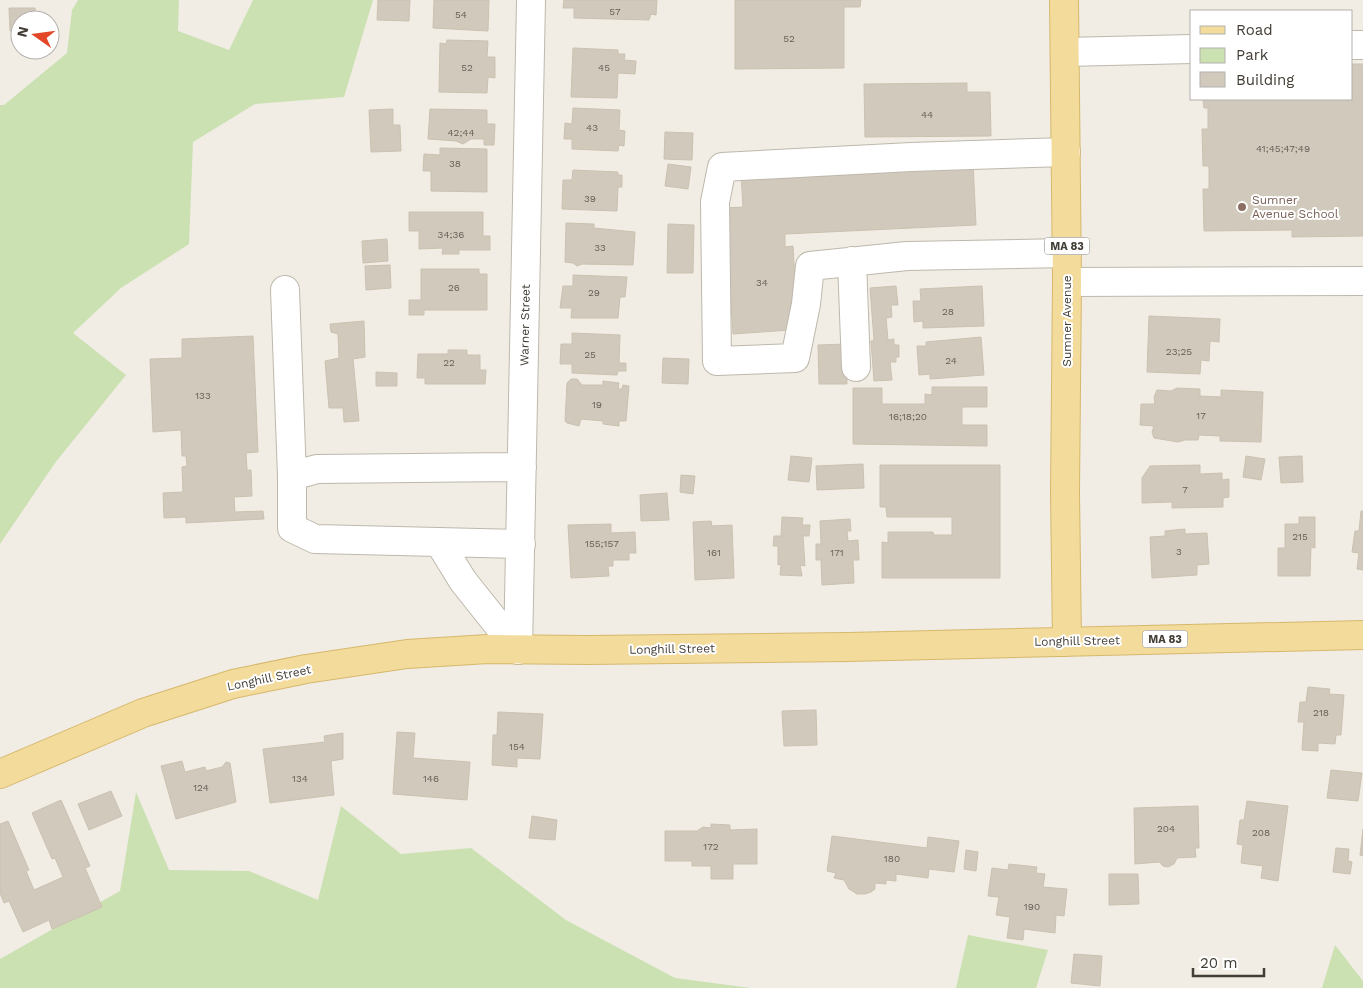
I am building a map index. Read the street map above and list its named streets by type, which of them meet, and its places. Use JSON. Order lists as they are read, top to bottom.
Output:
{
  "streets": {
    "main road": ["MA 83", "Sumner Avenue", "Longhill Street"],
    "street": ["Warner Street"]
  },
  "crossings": [
    ["Sumner Avenue", "Longhill Street"],
    ["Warner Street", "Longhill Street"]
  ],
  "places": ["Sumner Avenue School"],
  "house_numbers": [
    "57",
    "54",
    "52",
    "52",
    "45",
    "44",
    "43",
    "42;44",
    "41;45;47;49",
    "38",
    "39",
    "34;36",
    "33",
    "34",
    "26",
    "29",
    "28",
    "23;25",
    "25",
    "24",
    "22",
    "133",
    "19",
    "17",
    "16;18;20",
    "7",
    "215",
    "155;157",
    "3",
    "161",
    "171",
    "218",
    "154",
    "134",
    "146",
    "124",
    "204",
    "208",
    "172",
    "180",
    "190"
  ],
  "legend": ["Road", "Park", "Building"],
  "scale_bar": "20 m",
  "north": "left"
}
